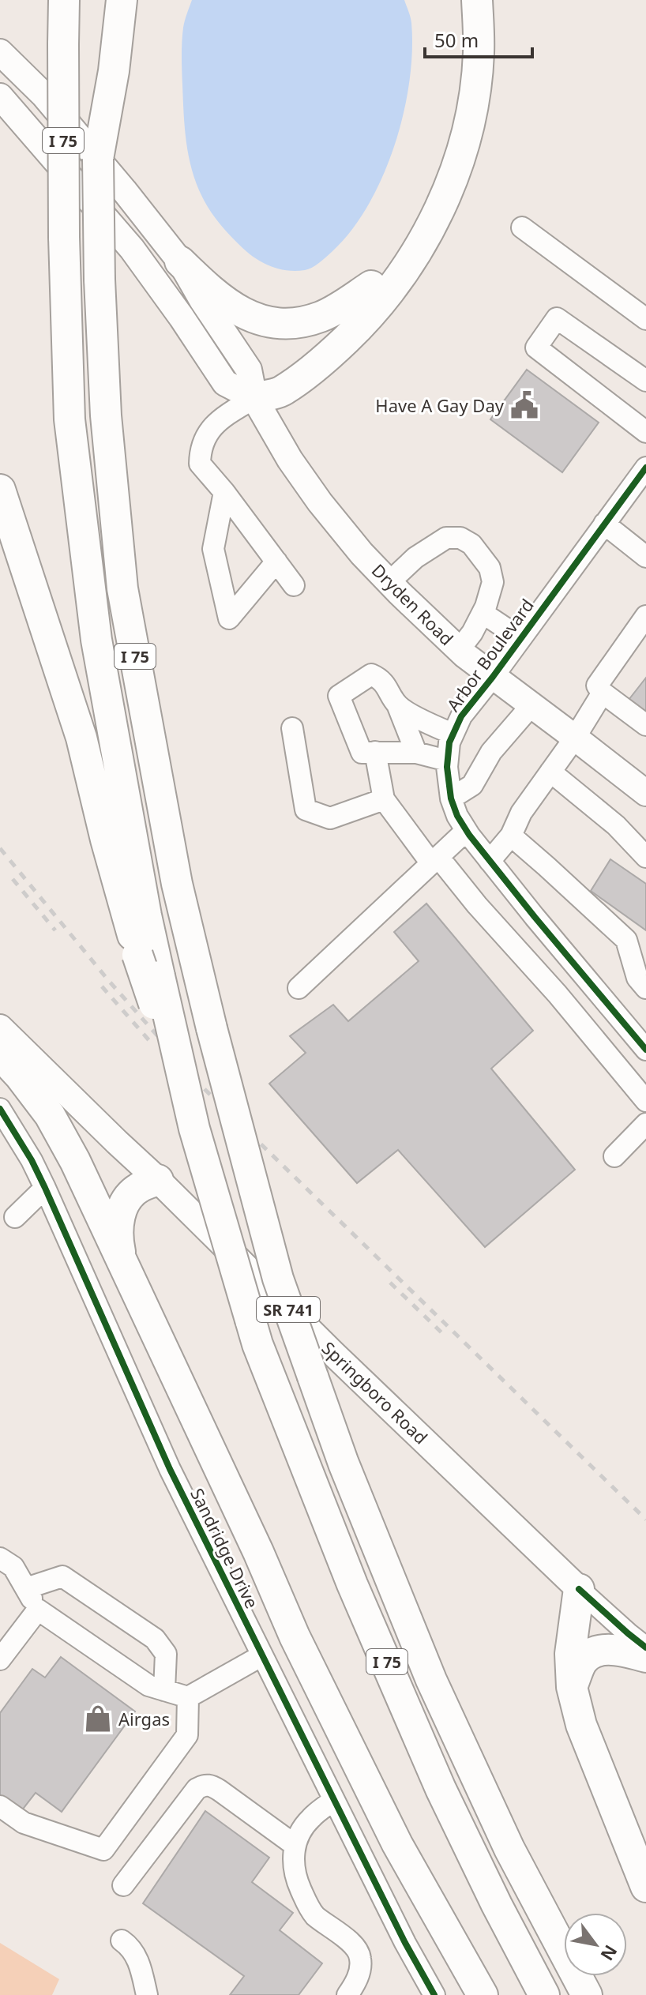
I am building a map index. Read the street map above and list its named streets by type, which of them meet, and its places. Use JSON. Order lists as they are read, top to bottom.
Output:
{
  "streets": {
    "highway": ["I 75"],
    "main road": ["Dryden Road", "SR 741", "Springboro Road"],
    "street": ["Arbor Boulevard", "Sandridge Drive"]
  },
  "crossings": [
    ["Dryden Road", "Arbor Boulevard"]
  ],
  "places": {
    "public building": ["Have A Gay Day"],
    "shop": ["Airgas"]
  },
  "scale_bar": "50 m",
  "north": "bottom right"
}
